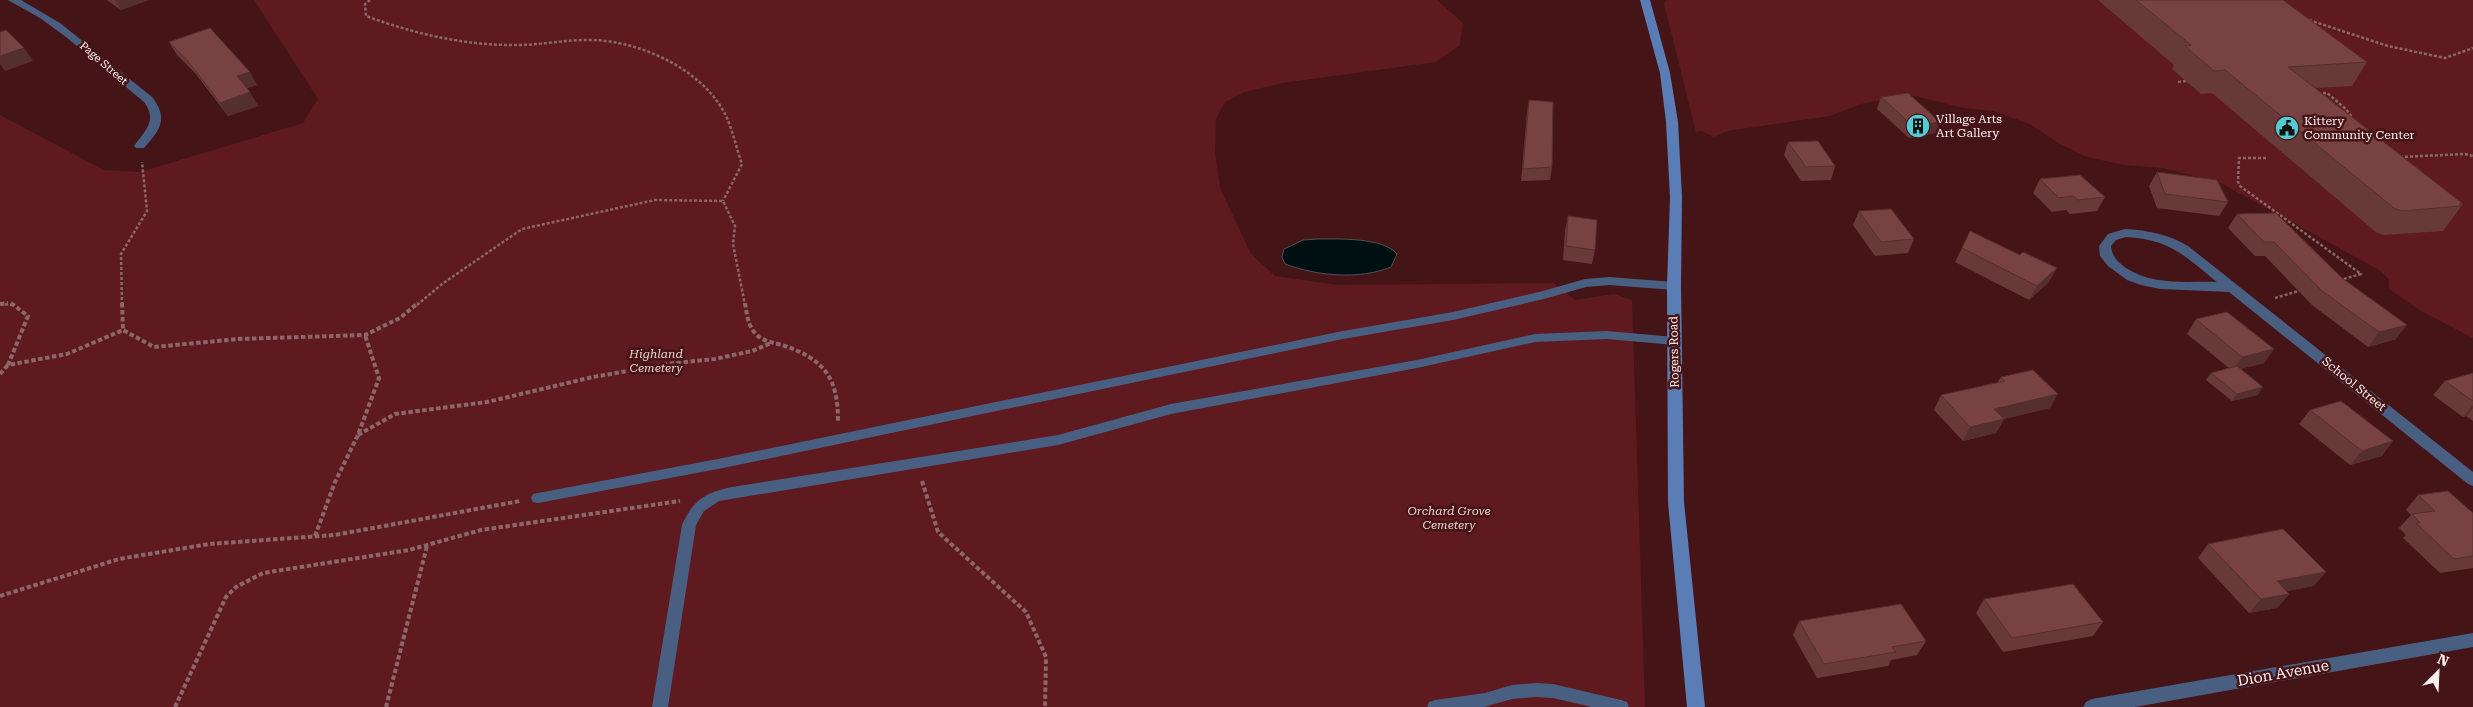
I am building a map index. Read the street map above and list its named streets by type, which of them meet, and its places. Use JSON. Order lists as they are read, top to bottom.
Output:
{
  "streets": {
    "main road": ["Rogers Road"],
    "street": ["Page Street", "School Street", "Dion Avenue"]
  },
  "parks": ["Highland Cemetery", "Orchard Grove Cemetery"],
  "places": {
    "building": ["Village Arts Art Gallery"],
    "public building": ["Kittery Community Center"]
  },
  "north": "top right"
}
